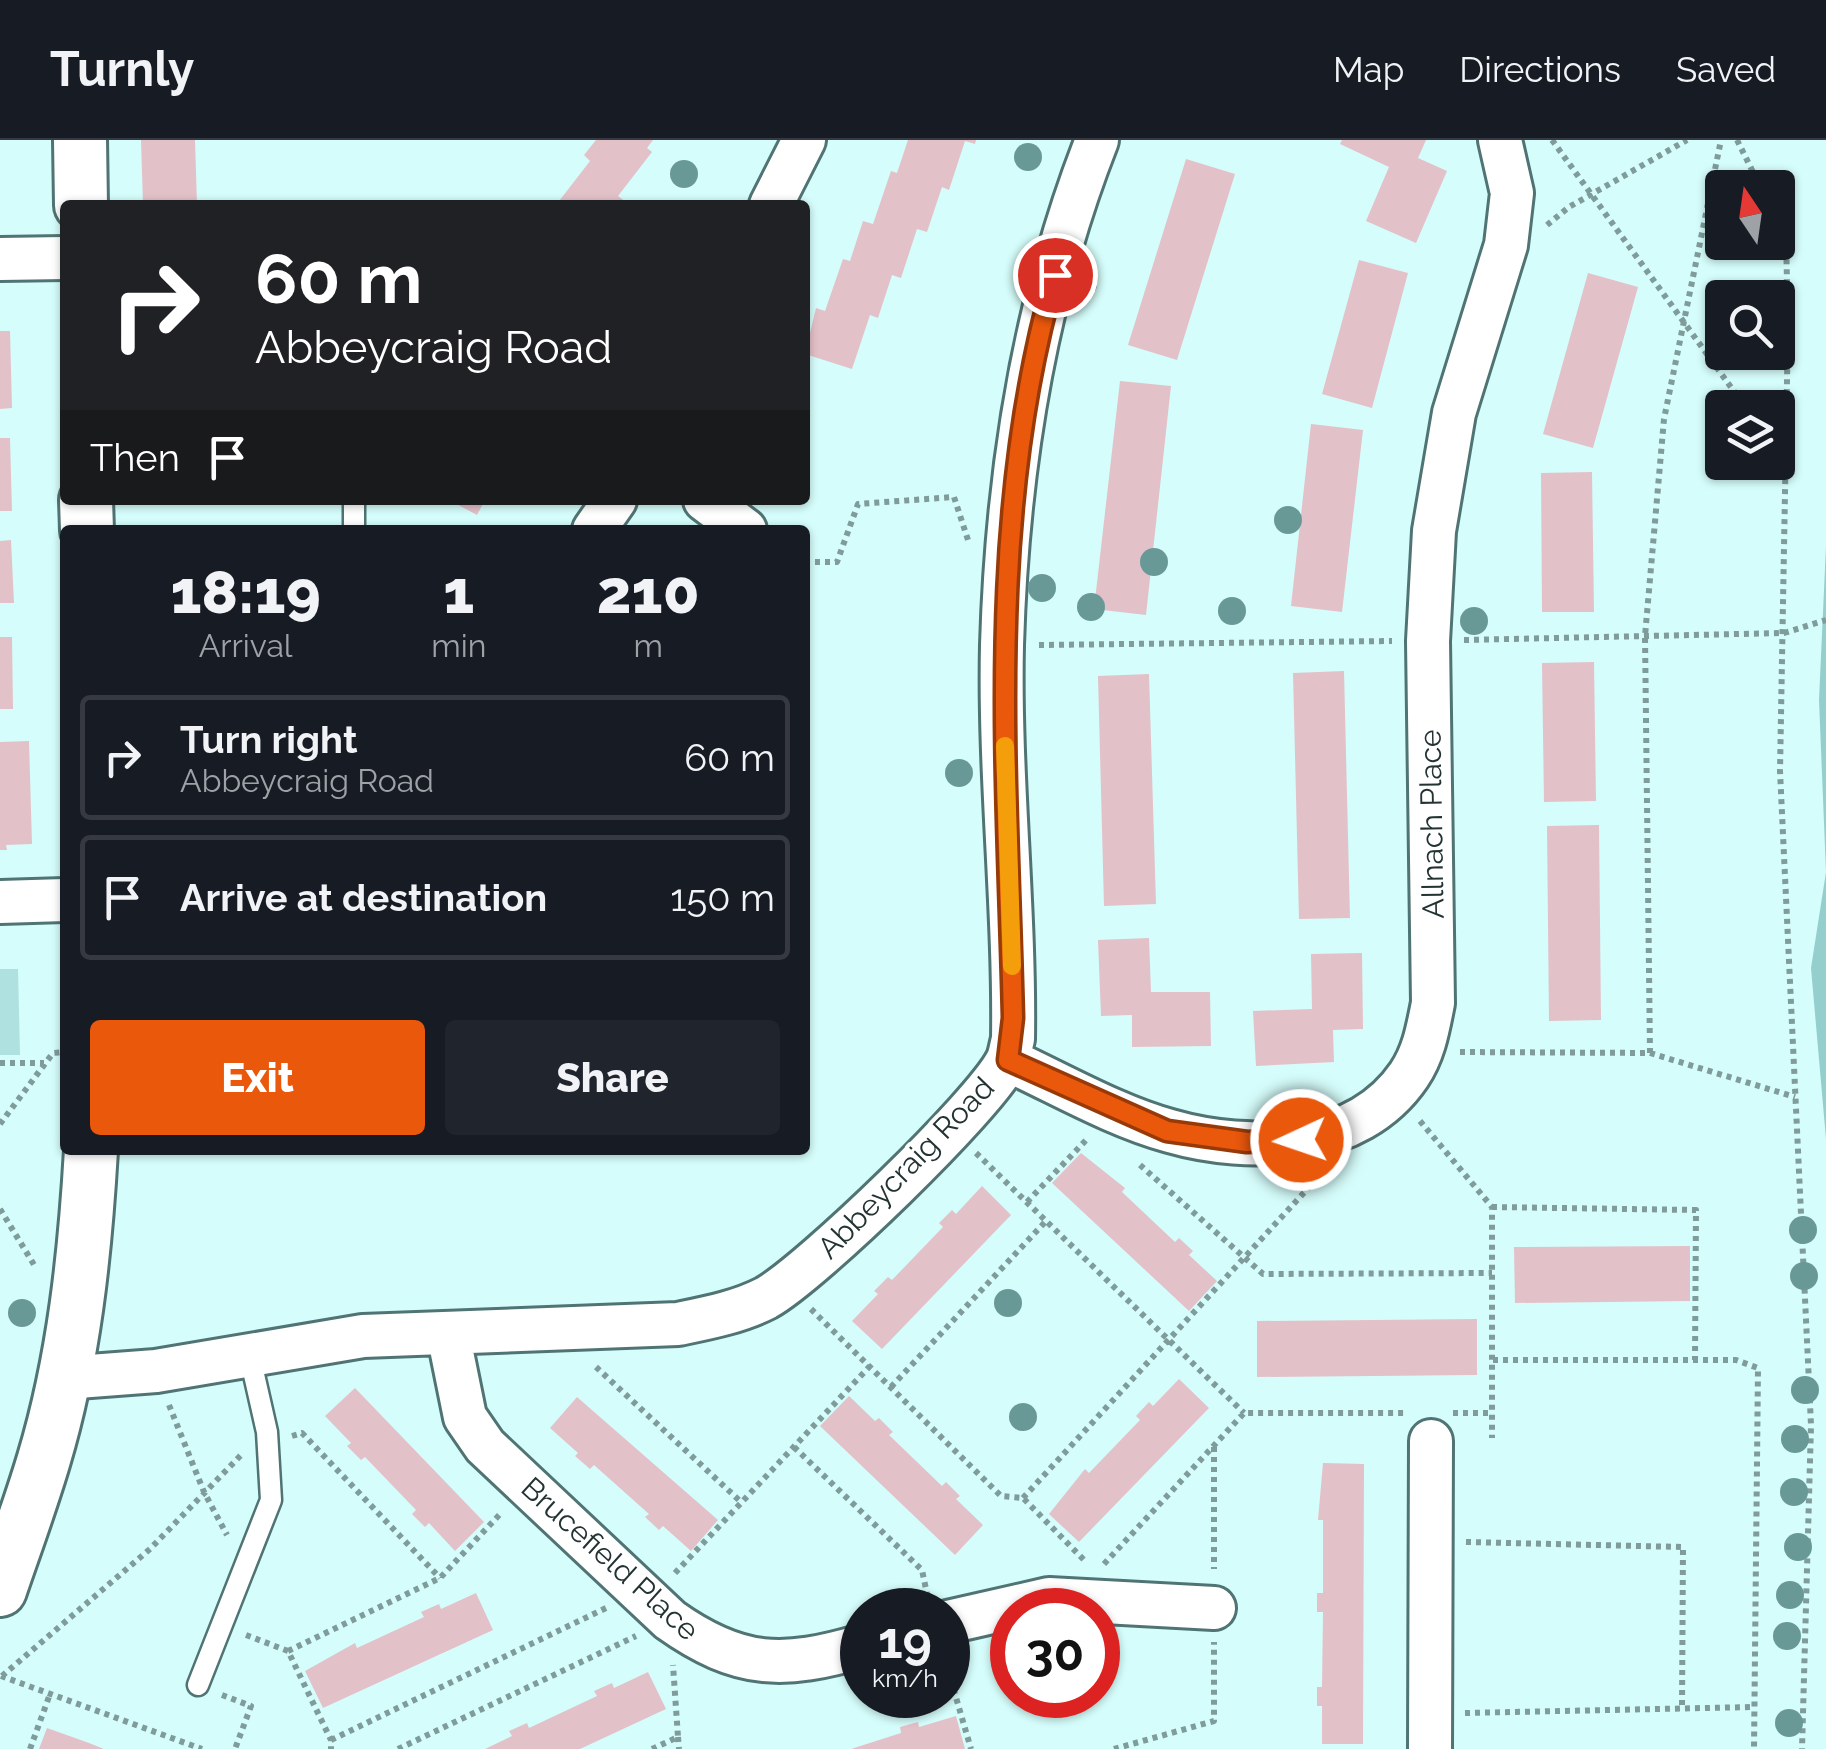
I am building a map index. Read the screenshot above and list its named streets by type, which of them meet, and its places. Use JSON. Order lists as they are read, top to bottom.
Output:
{
  "streets": {
    "street": ["Allnach Place", "Abbeycraig Road", "Brucefield Place"]
  },
  "crossings": [
    ["Allnach Place", "Abbeycraig Road"],
    ["Abbeycraig Road", "Brucefield Place"]
  ],
  "north": "top",
  "page": {
    "header": "Turnly",
    "nav": ["Map", "Directions", "Saved"],
    "turn": ["60 m", "Abbeycraig Road"],
    "then": "Then",
    "eta": [
      "18:19",
      "Arrival",
      "1",
      "min",
      "210",
      "m"
    ],
    "list": [
      {
        "name": "Turn right",
        "note": "Abbeycraig Road",
        "value": "60 m"
      },
      {
        "name": "Arrive at destination",
        "value": "150 m"
      }
    ],
    "buttons": ["Exit", "Share"],
    "speed": "19 km/h",
    "limit": "30"
  }
}
